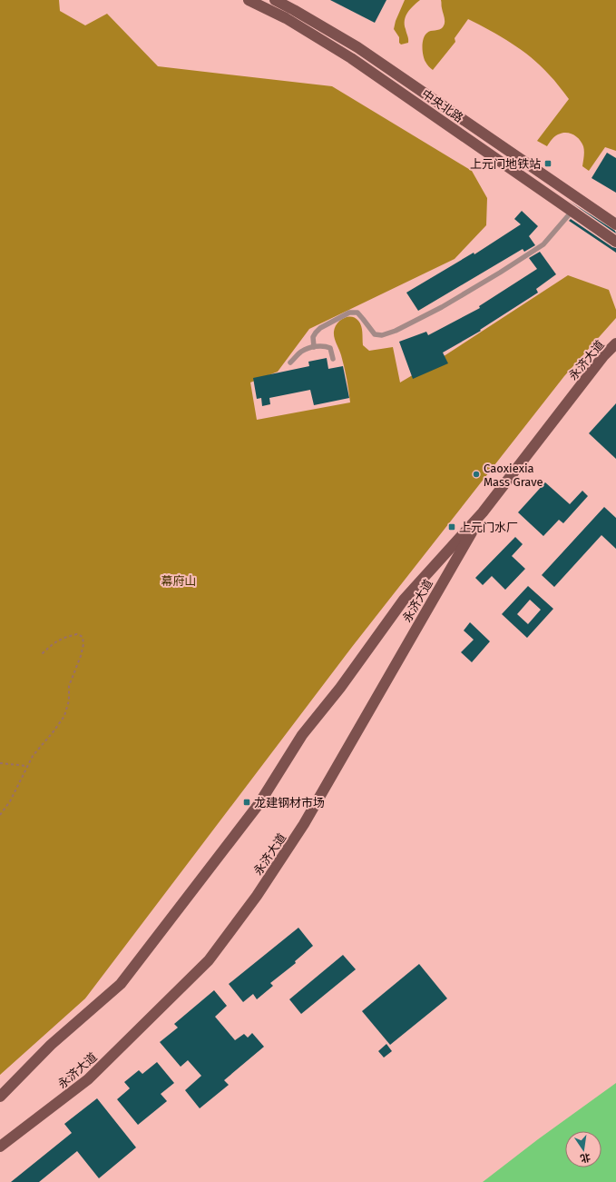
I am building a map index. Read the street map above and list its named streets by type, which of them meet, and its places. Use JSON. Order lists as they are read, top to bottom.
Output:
{
  "streets": {
    "main road": ["中央北路", "永济大道"]
  },
  "parks": ["幕府山"],
  "places": {
    "transit": ["上元门地铁站", "上元门水厂", "龙建钢材市场"],
    "other": ["Caoxiexia Mass Grave"]
  },
  "north": "bottom"
}
